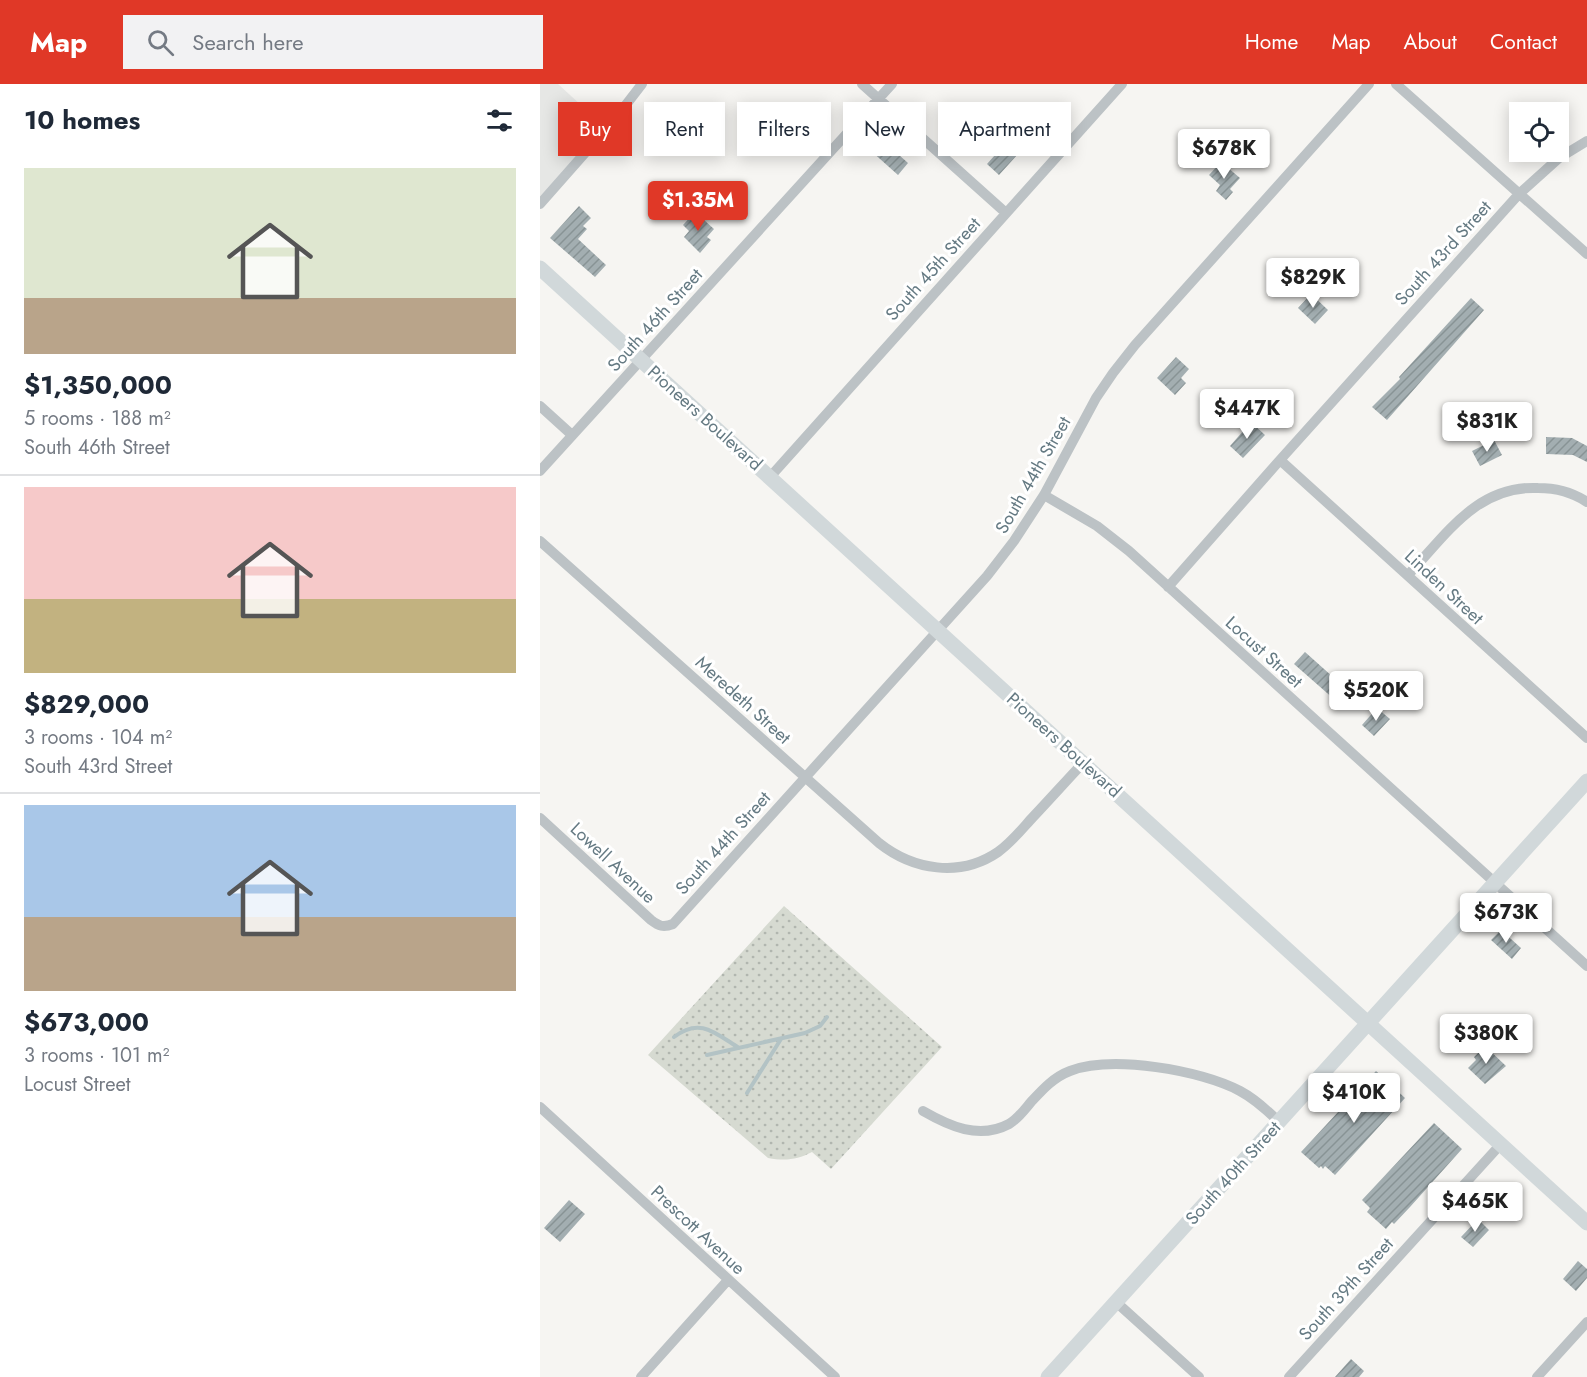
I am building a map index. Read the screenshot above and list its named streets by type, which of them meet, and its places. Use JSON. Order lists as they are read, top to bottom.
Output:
{
  "streets": {
    "main road": ["Pioneers Boulevard", "South 40th Street"],
    "street": [
      "South 43rd Street",
      "South 45th Street",
      "South 46th Street",
      "South 44th Street",
      "Linden Street",
      "Locust Street",
      "Meredeth Street",
      "Lowell Avenue",
      "Prescott Avenue",
      "South 39th Street"
    ]
  },
  "crossings": [
    ["South 43rd Street", "Linden Street"],
    ["South 43rd Street", "Locust Street"],
    ["South 45th Street", "Pioneers Boulevard"],
    ["South 46th Street", "Pioneers Boulevard"],
    ["Pioneers Boulevard", "South 44th Street"],
    ["Pioneers Boulevard", "Meredeth Street"],
    ["Pioneers Boulevard", "South 40th Street"],
    ["Pioneers Boulevard", "South 39th Street"],
    ["South 44th Street", "Locust Street"],
    ["South 44th Street", "Meredeth Street"],
    ["South 44th Street", "Lowell Avenue"],
    ["Locust Street", "South 40th Street"]
  ],
  "page": {
    "header": "Map",
    "search": "Search here",
    "nav": [
      "Home",
      "Map",
      "About",
      "Contact"
    ],
    "heading": "10 homes",
    "chip": [
      "Buy",
      "Rent",
      "Filters",
      "New",
      "Apartment"
    ],
    "price": [
      "$678K",
      "$1.35M",
      "$829K",
      "$447K",
      "$831K",
      "$520K",
      "$673K",
      "$380K",
      "$410K",
      "$465K"
    ],
    "list": [
      {
        "name": "$1,350,000",
        "note": "5 rooms · 188 m² · South 46th Street"
      },
      {
        "name": "$829,000",
        "note": "3 rooms · 104 m² · South 43rd Street"
      },
      {
        "name": "$673,000",
        "note": "3 rooms · 101 m² · Locust Street"
      }
    ]
  }
}
